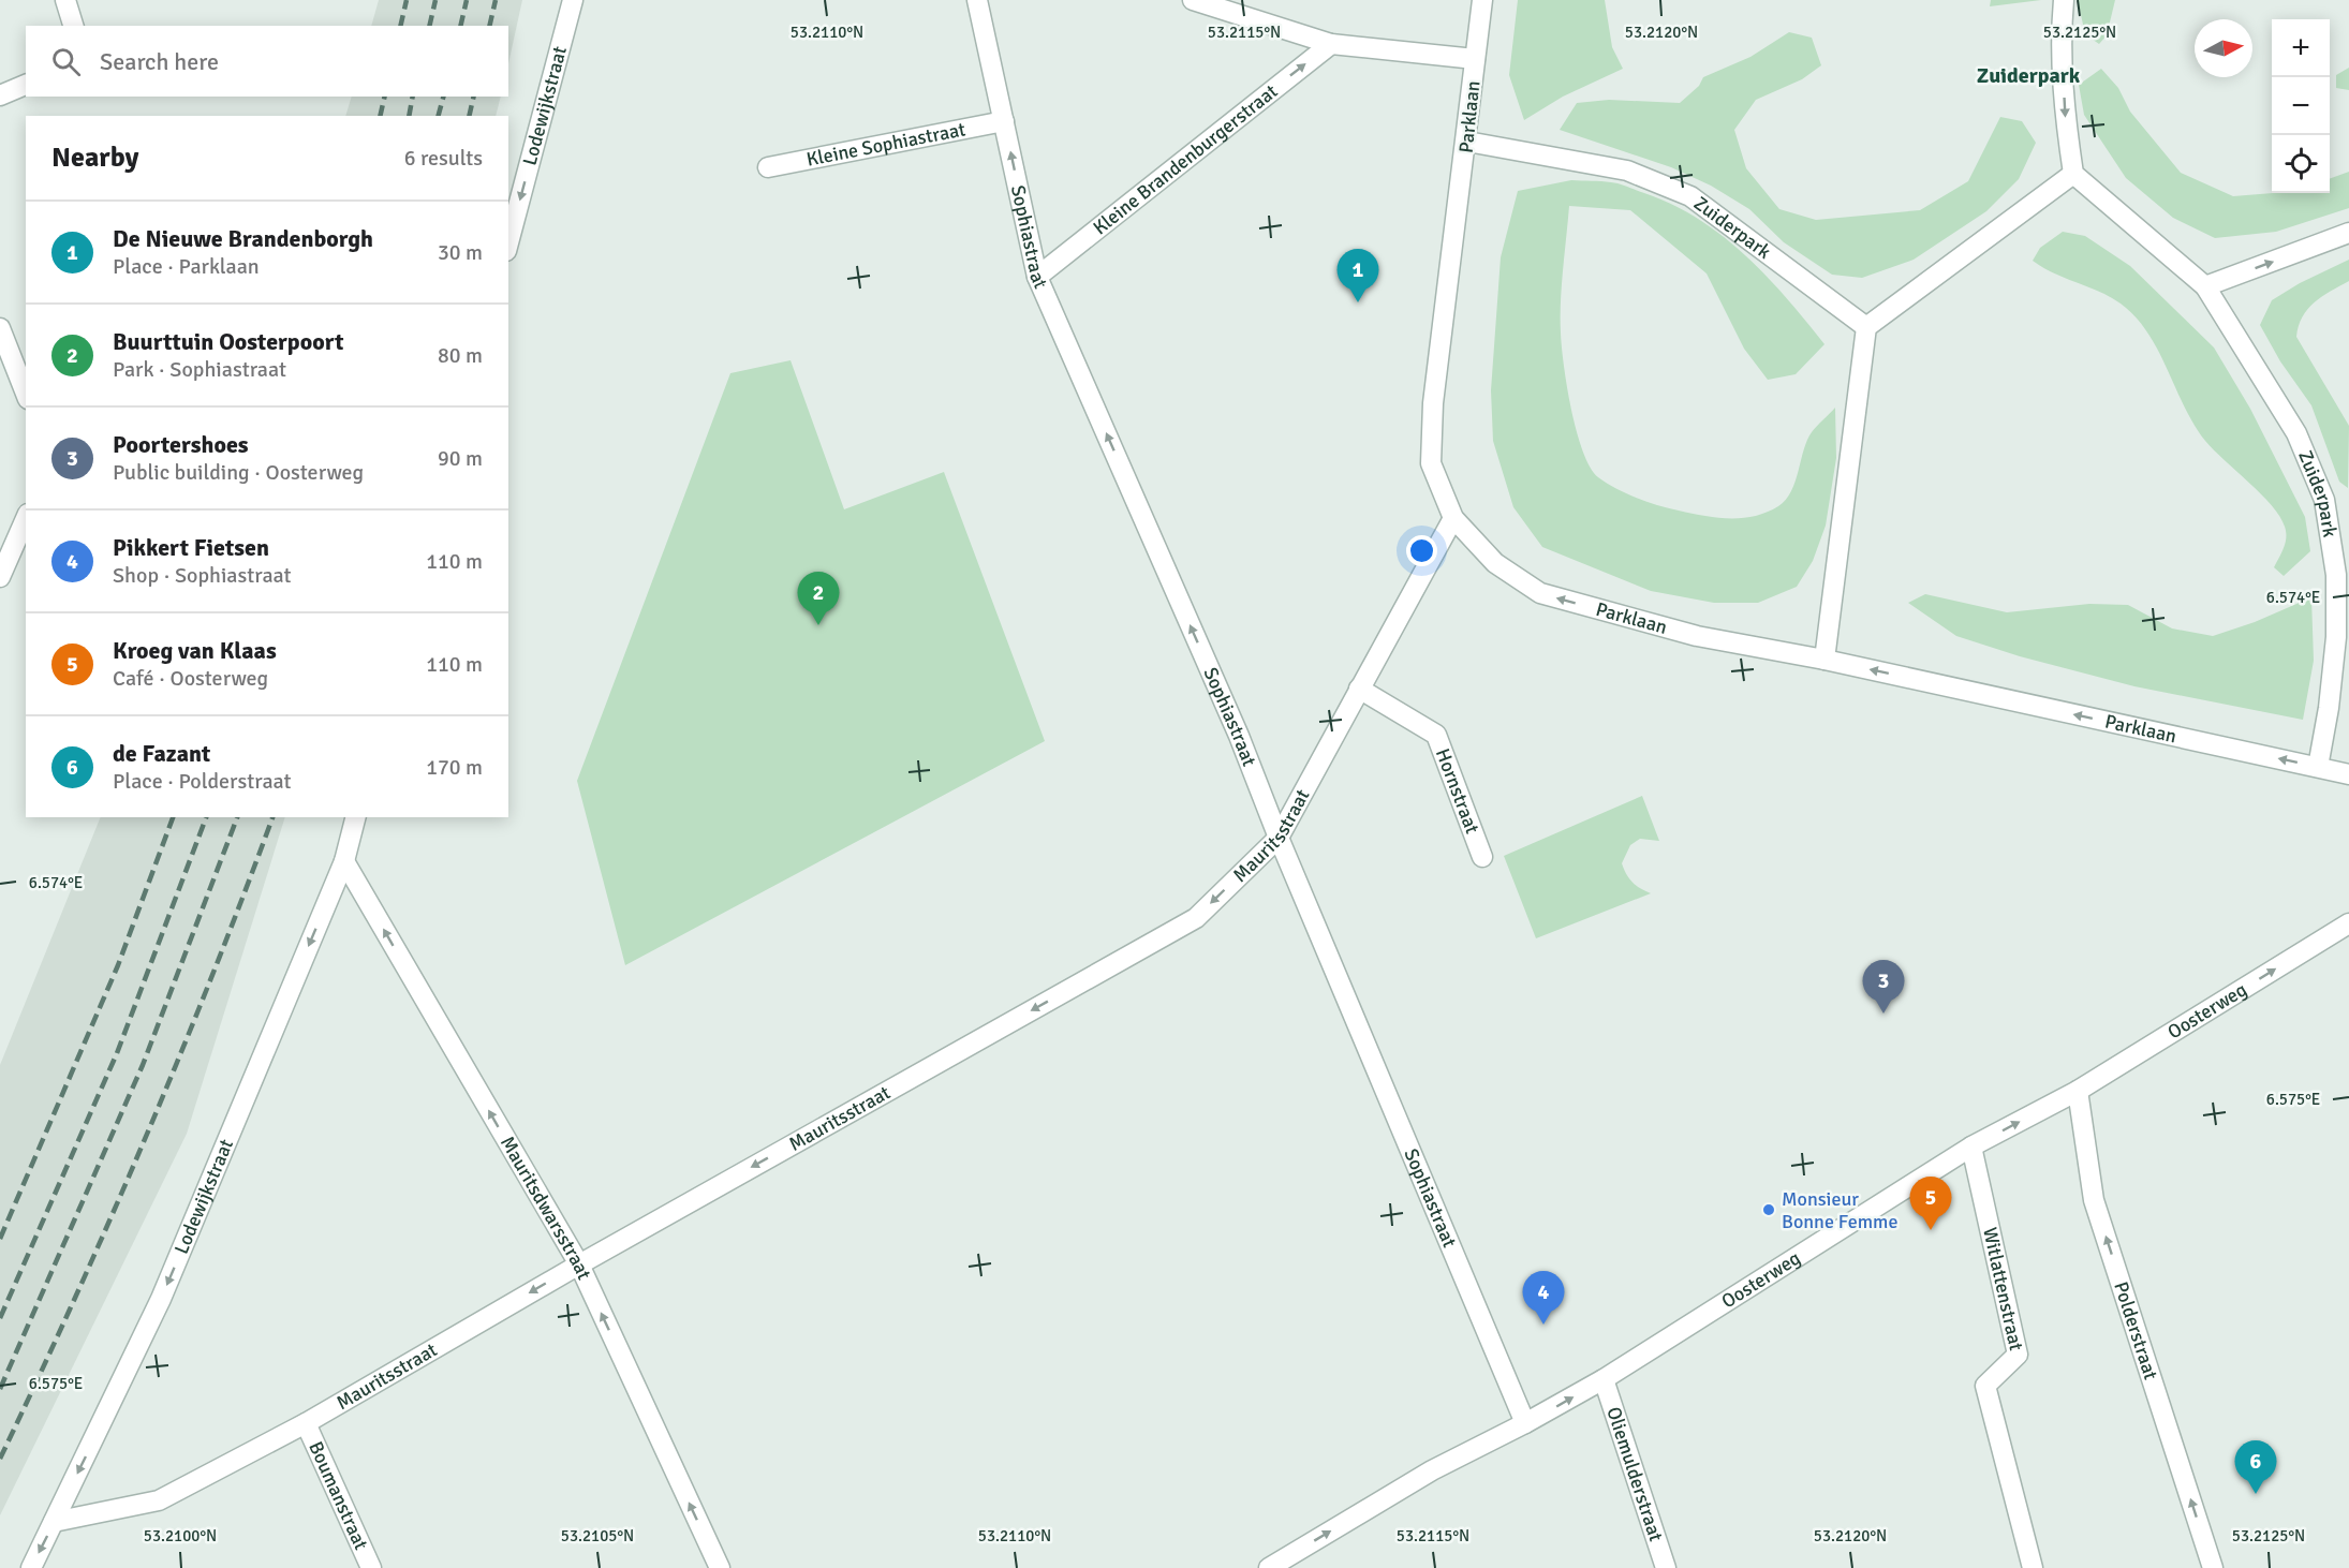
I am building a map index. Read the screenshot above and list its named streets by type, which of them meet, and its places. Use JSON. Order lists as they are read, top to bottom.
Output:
{
  "streets": {
    "street": [
      "Lodewijkstraat",
      "Parklaan",
      "Kleine Sophiastraat",
      "Kleine Brandenburgerstraat",
      "Zuiderpark",
      "Sophiastraat",
      "Hornstraat",
      "Mauritsstraat",
      "Oosterweg",
      "Mauritsdwarsstraat",
      "Witlattenstraat",
      "Polderstraat",
      "Oliemulderstraat",
      "Boumanstraat"
    ]
  },
  "crossings": [
    ["Lodewijkstraat", "Mauritsstraat"],
    ["Lodewijkstraat", "Mauritsdwarsstraat"],
    ["Parklaan", "Zuiderpark"],
    ["Parklaan", "Mauritsstraat"],
    ["Kleine Sophiastraat", "Sophiastraat"],
    ["Kleine Brandenburgerstraat", "Sophiastraat"],
    ["Sophiastraat", "Mauritsstraat"],
    ["Sophiastraat", "Oosterweg"],
    ["Hornstraat", "Mauritsstraat"],
    ["Mauritsstraat", "Mauritsdwarsstraat"],
    ["Mauritsstraat", "Boumanstraat"],
    ["Oosterweg", "Witlattenstraat"],
    ["Oosterweg", "Polderstraat"],
    ["Oosterweg", "Oliemulderstraat"]
  ],
  "one_way": [
    "Lodewijkstraat",
    "Parklaan",
    "Kleine Brandenburgerstraat",
    "Sophiastraat",
    "Mauritsstraat",
    "Oosterweg",
    "Mauritsdwarsstraat",
    "Polderstraat"
  ],
  "districts": ["Zuiderpark"],
  "places": ["Monsieur Bonne Femme"],
  "north": "right",
  "page": {
    "map_buttons": ["+", "−"],
    "search": "Search here",
    "heading": ["Nearby", "6 results"],
    "list": [
      {
        "mark": "1",
        "name": "De Nieuwe Brandenborgh",
        "note": "Place · Parklaan",
        "value": "30 m"
      },
      {
        "mark": "2",
        "name": "Buurttuin Oosterpoort",
        "note": "Park · Sophiastraat",
        "value": "80 m"
      },
      {
        "mark": "3",
        "name": "Poortershoes",
        "note": "Public building · Oosterweg",
        "value": "90 m"
      },
      {
        "mark": "4",
        "name": "Pikkert Fietsen",
        "note": "Shop · Sophiastraat",
        "value": "110 m"
      },
      {
        "mark": "5",
        "name": "Kroeg van Klaas",
        "note": "Café · Oosterweg",
        "value": "110 m"
      },
      {
        "mark": "6",
        "name": "de Fazant",
        "note": "Place · Polderstraat",
        "value": "170 m"
      }
    ],
    "pins": [
      "1",
      "2",
      "3",
      "5",
      "4",
      "6"
    ]
  },
  "coordinates": [
    "53.2110°N",
    "53.2115°N",
    "53.2120°N",
    "53.2125°N",
    "6.574°E",
    "6.575°E",
    "53.2100°N",
    "53.2105°N"
  ]
}
